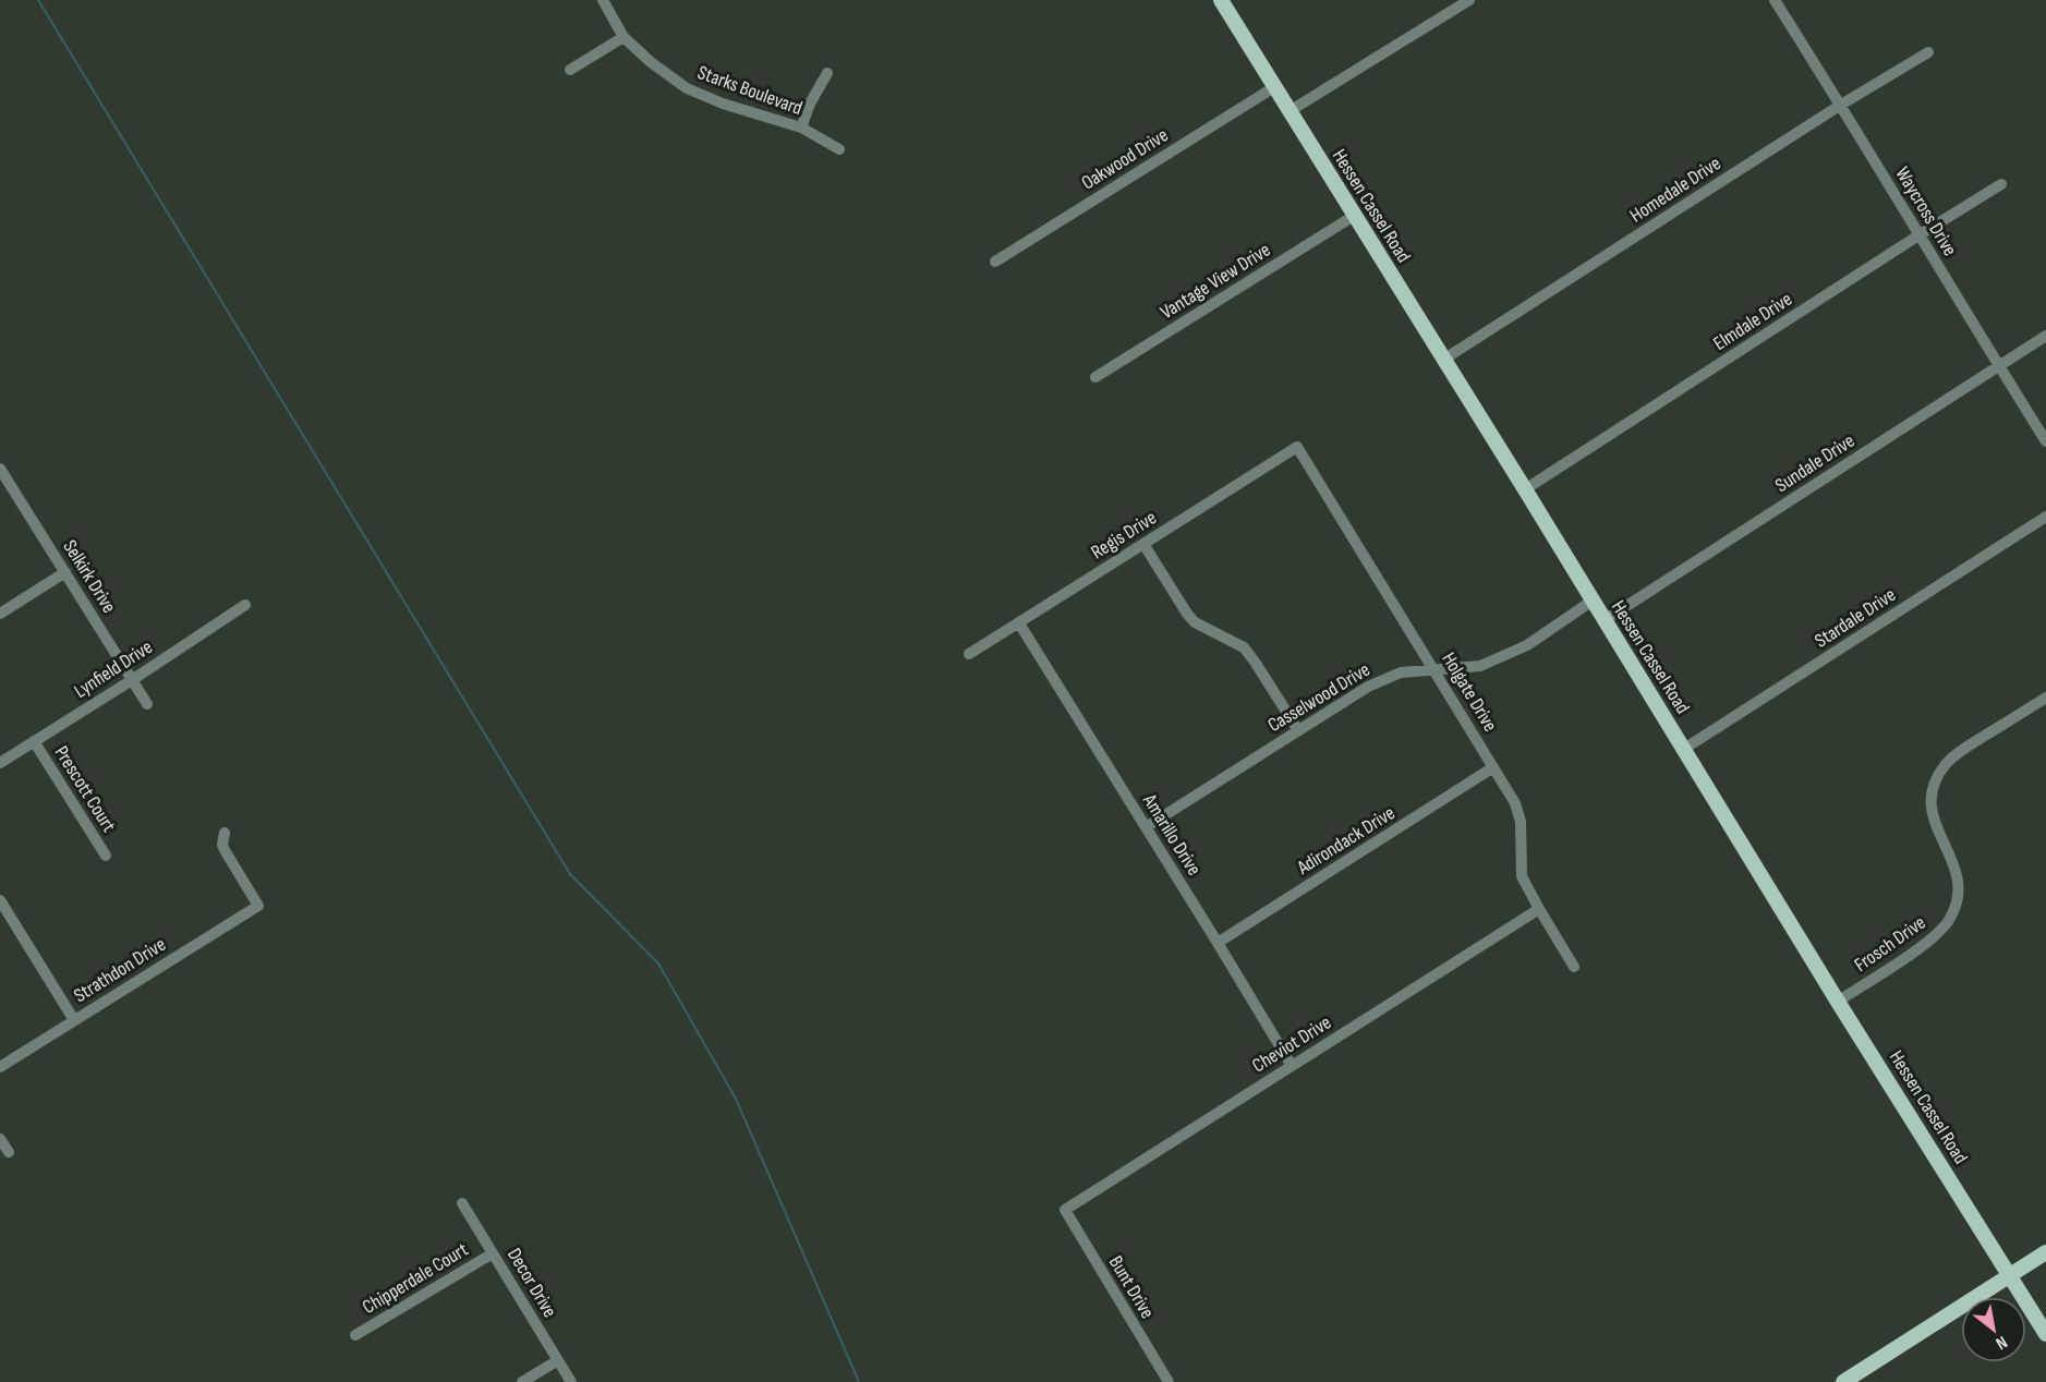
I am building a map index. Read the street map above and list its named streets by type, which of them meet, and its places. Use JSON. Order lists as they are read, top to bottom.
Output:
{
  "streets": {
    "main road": ["Hessen Cassel Road"],
    "street": [
      "Starks Boulevard",
      "Oakwood Drive",
      "Homedale Drive",
      "Waycross Drive",
      "Vantage View Drive",
      "Elmdale Drive",
      "Sundale Drive",
      "Regis Drive",
      "Selkirk Drive",
      "Stardale Drive",
      "Lynfield Drive",
      "Holgate Drive",
      "Casselwood Drive",
      "Prescott Court",
      "Amarillo Drive",
      "Adirondack Drive",
      "Frosch Drive",
      "Strathdon Drive",
      "Cheviot Drive",
      "Chipperdale Court",
      "Decor Drive",
      "Bunt Drive"
    ]
  },
  "crossings": [
    ["Oakwood Drive", "Hessen Cassel Road"],
    ["Homedale Drive", "Hessen Cassel Road"],
    ["Homedale Drive", "Waycross Drive"],
    ["Hessen Cassel Road", "Vantage View Drive"],
    ["Hessen Cassel Road", "Elmdale Drive"],
    ["Hessen Cassel Road", "Sundale Drive"],
    ["Hessen Cassel Road", "Stardale Drive"],
    ["Hessen Cassel Road", "Casselwood Drive"],
    ["Hessen Cassel Road", "Frosch Drive"],
    ["Waycross Drive", "Elmdale Drive"],
    ["Waycross Drive", "Sundale Drive"],
    ["Regis Drive", "Holgate Drive"],
    ["Regis Drive", "Amarillo Drive"],
    ["Selkirk Drive", "Lynfield Drive"],
    ["Lynfield Drive", "Prescott Court"],
    ["Holgate Drive", "Casselwood Drive"],
    ["Holgate Drive", "Adirondack Drive"],
    ["Holgate Drive", "Cheviot Drive"],
    ["Casselwood Drive", "Amarillo Drive"],
    ["Amarillo Drive", "Adirondack Drive"],
    ["Amarillo Drive", "Cheviot Drive"],
    ["Cheviot Drive", "Bunt Drive"],
    ["Chipperdale Court", "Decor Drive"]
  ],
  "north": "bottom right"
}
